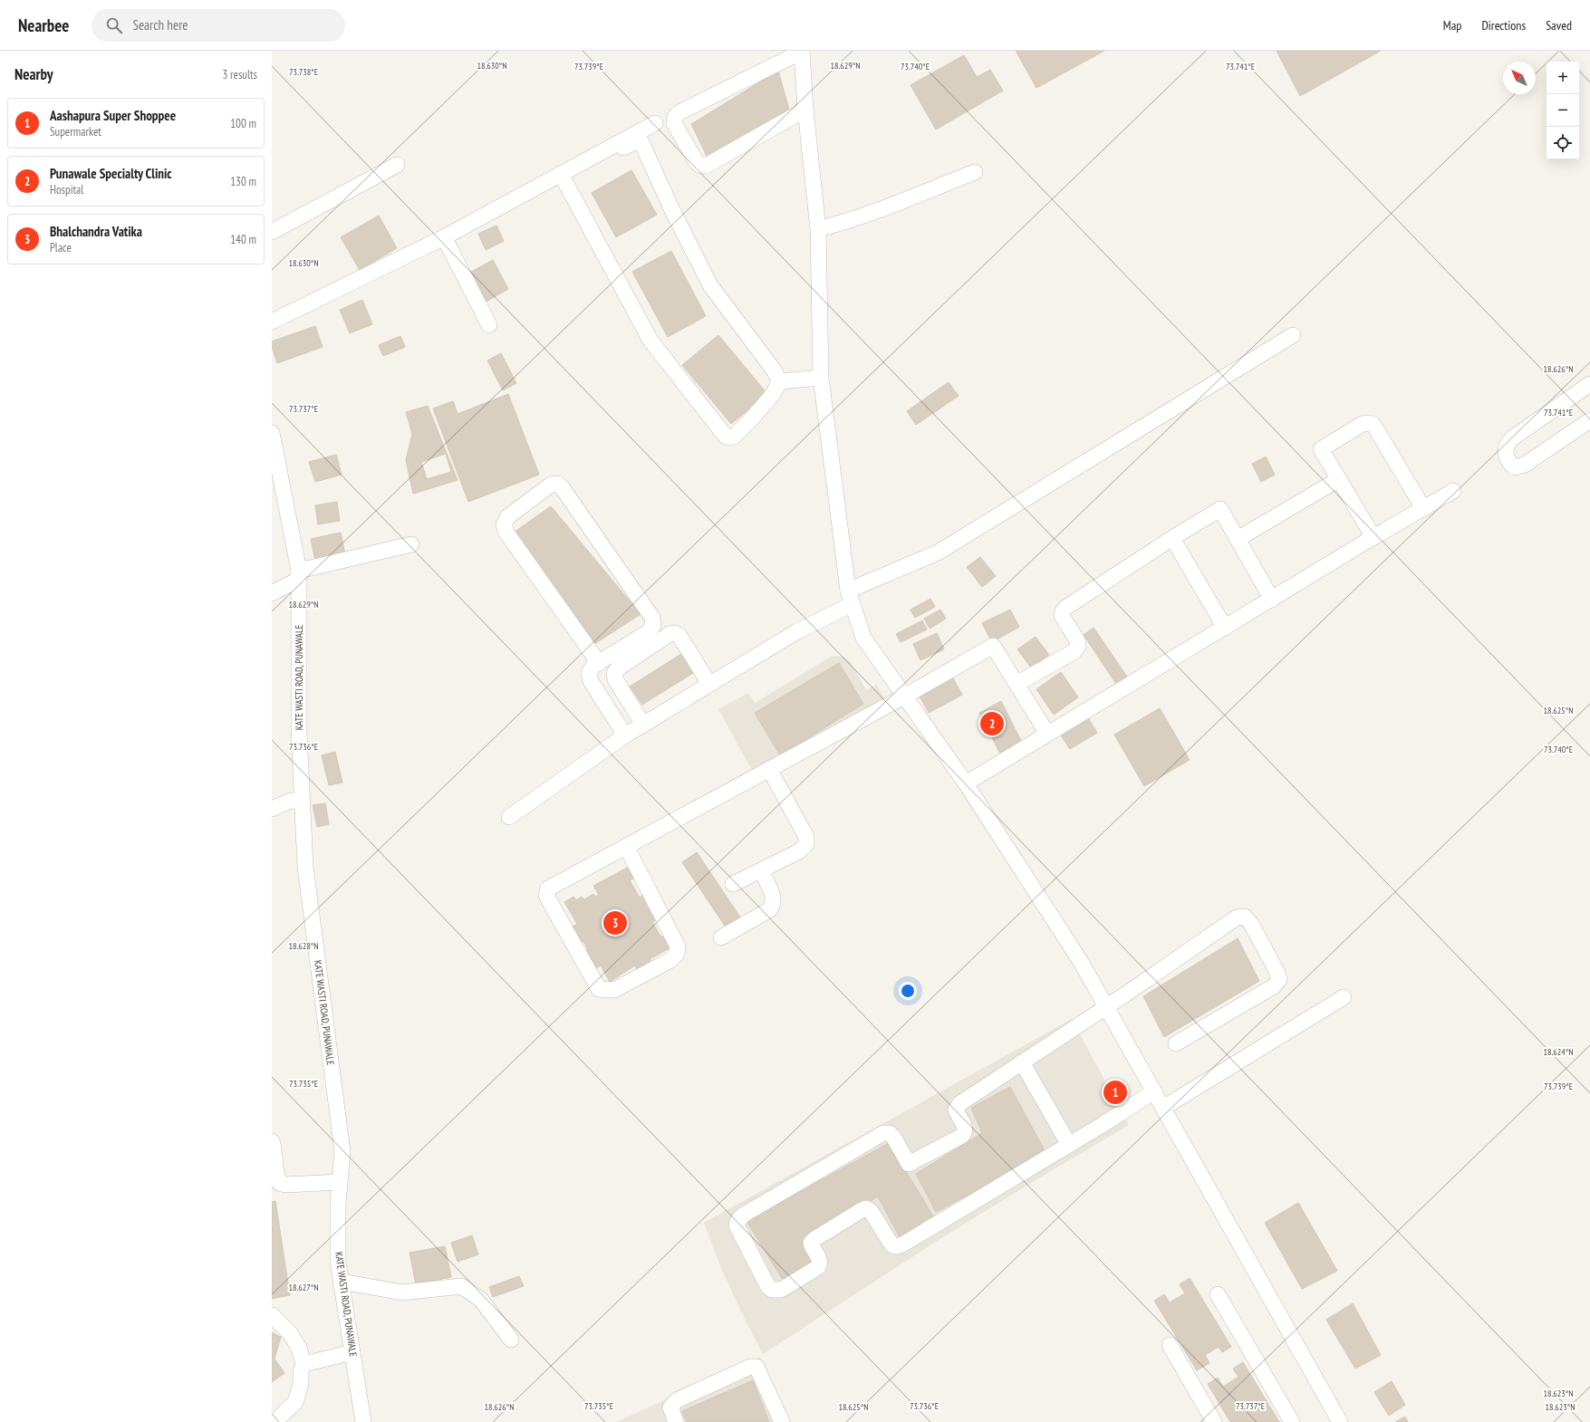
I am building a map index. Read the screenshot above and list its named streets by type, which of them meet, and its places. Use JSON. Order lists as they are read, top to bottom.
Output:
{
  "streets": {
    "street": ["KATE WASTI ROAD, PUNAWALE"]
  },
  "north": "top left",
  "page": {
    "header": "Nearbee",
    "search": "Search here",
    "nav": ["Map", "Directions", "Saved"],
    "heading": ["Nearby", "3 results"],
    "map_buttons": ["+", "−"],
    "list": [
      {
        "mark": "1",
        "name": "Aashapura Super Shoppee",
        "note": "Supermarket",
        "value": "100 m"
      },
      {
        "mark": "2",
        "name": "Punawale Specialty Clinic",
        "note": "Hospital",
        "value": "130 m"
      },
      {
        "mark": "3",
        "name": "Bhalchandra Vatika",
        "note": "Place",
        "value": "140 m"
      }
    ],
    "pins": ["2", "3", "1"]
  },
  "coordinates": [
    "18.630°N",
    "18.629°N",
    "73.739°E",
    "73.740°E",
    "73.741°E",
    "73.738°E",
    "18.626°N",
    "73.737°E",
    "18.625°N",
    "73.736°E",
    "18.628°N",
    "18.624°N",
    "73.735°E",
    "18.627°N",
    "18.623°N"
  ]
}
